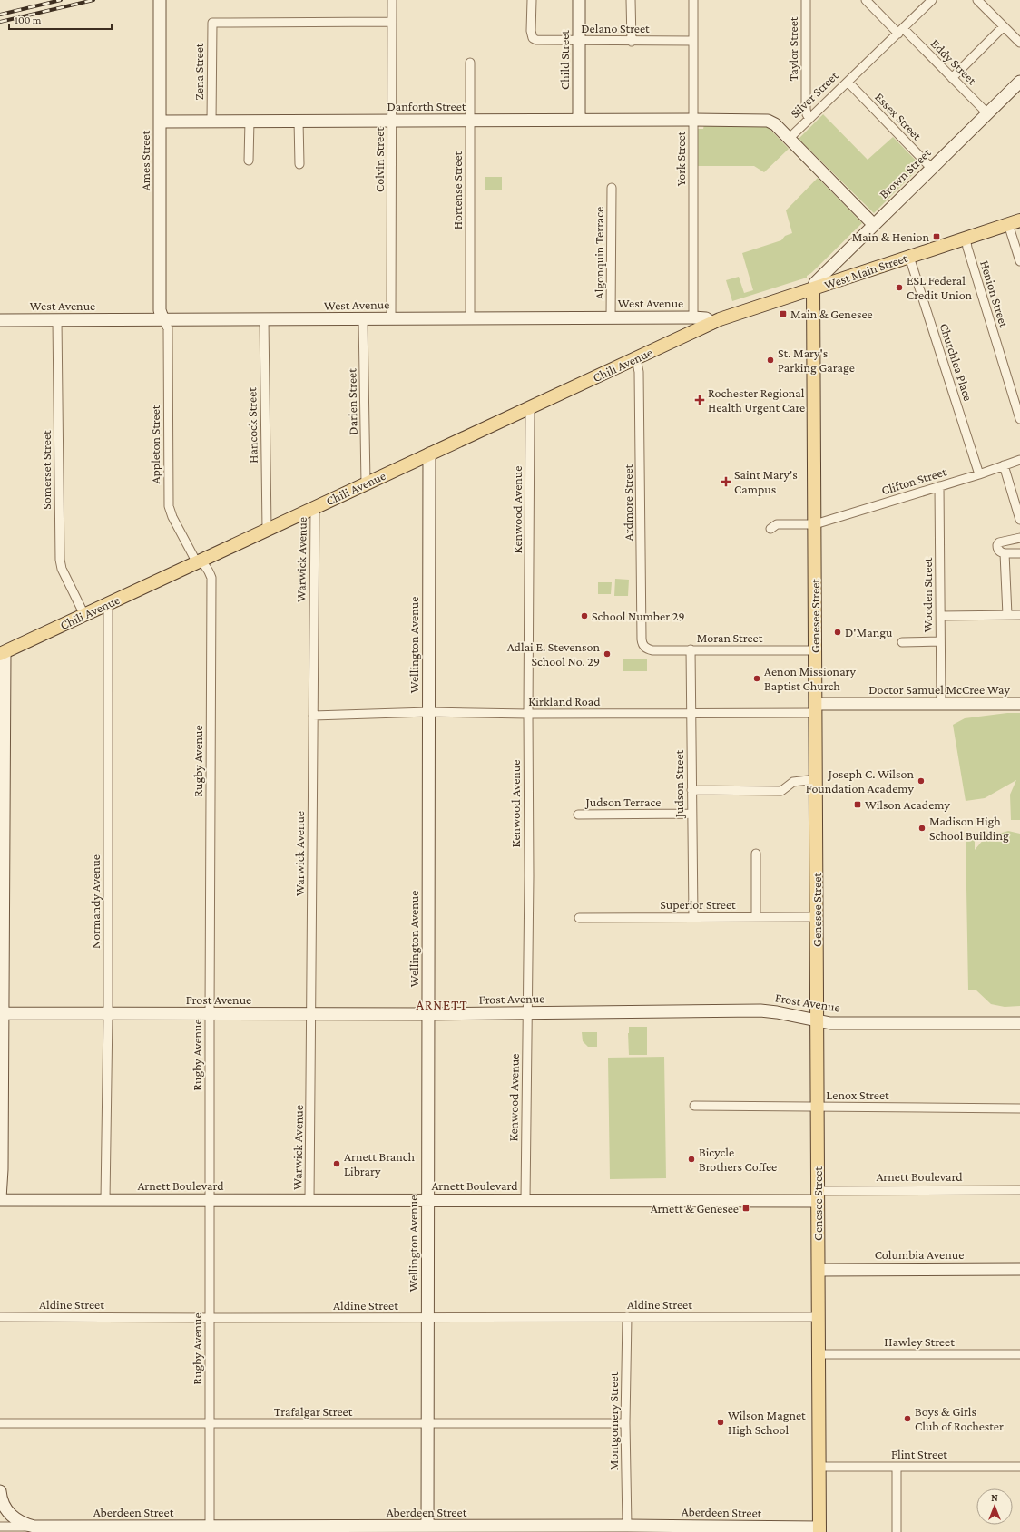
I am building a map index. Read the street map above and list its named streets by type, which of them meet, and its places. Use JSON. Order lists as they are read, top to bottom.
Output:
{
  "streets": {
    "main road": ["West Main Street", "Chili Avenue", "Genesee Street"],
    "street": [
      "Delano Street",
      "Taylor Street",
      "Child Street",
      "Eddy Street",
      "Zena Street",
      "Silver Street",
      "Danforth Street",
      "Essex Street",
      "York Street",
      "Colvin Street",
      "Ames Street",
      "Brown Street",
      "Hortense Street",
      "Algonquin Terrace",
      "Henion Street",
      "West Avenue",
      "Churchlea Place",
      "Darien Street",
      "Hancock Street",
      "Appleton Street",
      "Somerset Street",
      "Clifton Street",
      "Ardmore Street",
      "Kenwood Avenue",
      "Warwick Avenue",
      "Wooden Street",
      "Moran Street",
      "Wellington Avenue",
      "Doctor Samuel McCree Way",
      "Kirkland Road",
      "Rugby Avenue",
      "Judson Street",
      "Judson Terrace",
      "Normandy Avenue",
      "Superior Street",
      "Frost Avenue",
      "Lenox Street",
      "Arnett Boulevard",
      "Columbia Avenue",
      "Aldine Street",
      "Hawley Street",
      "Trafalgar Street",
      "Montgomery Street",
      "Flint Street",
      "Aberdeen Street"
    ]
  },
  "crossings": [
    ["Delano Street", "Child Street"],
    ["Delano Street", "York Street"],
    ["Taylor Street", "Silver Street"],
    ["Child Street", "Danforth Street"],
    ["Eddy Street", "Silver Street"],
    ["Eddy Street", "Brown Street"],
    ["Zena Street", "Danforth Street"],
    ["Zena Street", "Colvin Street"],
    ["Silver Street", "Danforth Street"],
    ["Silver Street", "Essex Street"],
    ["Silver Street", "York Street"],
    ["Danforth Street", "York Street"],
    ["Danforth Street", "Colvin Street"],
    ["Danforth Street", "Ames Street"],
    ["Danforth Street", "Hortense Street"],
    ["Essex Street", "Brown Street"],
    ["York Street", "West Avenue"],
    ["Colvin Street", "West Avenue"],
    ["Ames Street", "West Avenue"],
    ["Ames Street", "Appleton Street"],
    ["Brown Street", "West Main Street"],
    ["Brown Street", "Genesee Street"],
    ["Hortense Street", "West Avenue"],
    ["Algonquin Terrace", "West Avenue"],
    ["West Main Street", "Henion Street"],
    ["West Main Street", "West Avenue"],
    ["West Main Street", "Churchlea Place"],
    ["West Main Street", "Chili Avenue"],
    ["West Main Street", "Genesee Street"],
    ["West Avenue", "Chili Avenue"],
    ["West Avenue", "Darien Street"],
    ["West Avenue", "Hancock Street"],
    ["West Avenue", "Appleton Street"],
    ["West Avenue", "Somerset Street"],
    ["Churchlea Place", "Clifton Street"],
    ["Chili Avenue", "Darien Street"],
    ["Chili Avenue", "Hancock Street"],
    ["Chili Avenue", "Appleton Street"],
    ["Chili Avenue", "Somerset Street"],
    ["Chili Avenue", "Ardmore Street"],
    ["Chili Avenue", "Kenwood Avenue"],
    ["Chili Avenue", "Warwick Avenue"],
    ["Chili Avenue", "Wellington Avenue"],
    ["Chili Avenue", "Rugby Avenue"],
    ["Chili Avenue", "Normandy Avenue"],
    ["Appleton Street", "Rugby Avenue"],
    ["Clifton Street", "Wooden Street"],
    ["Clifton Street", "Genesee Street"],
    ["Ardmore Street", "Moran Street"],
    ["Kenwood Avenue", "Kirkland Road"],
    ["Kenwood Avenue", "Frost Avenue"],
    ["Kenwood Avenue", "Arnett Boulevard"],
    ["Warwick Avenue", "Kirkland Road"],
    ["Warwick Avenue", "Frost Avenue"],
    ["Warwick Avenue", "Arnett Boulevard"],
    ["Wooden Street", "Doctor Samuel McCree Way"],
    ["Genesee Street", "Moran Street"],
    ["Genesee Street", "Doctor Samuel McCree Way"],
    ["Genesee Street", "Kirkland Road"],
    ["Genesee Street", "Superior Street"],
    ["Genesee Street", "Frost Avenue"],
    ["Genesee Street", "Lenox Street"],
    ["Genesee Street", "Arnett Boulevard"],
    ["Genesee Street", "Columbia Avenue"],
    ["Genesee Street", "Aldine Street"],
    ["Genesee Street", "Hawley Street"],
    ["Genesee Street", "Flint Street"],
    ["Genesee Street", "Aberdeen Street"],
    ["Moran Street", "Judson Street"],
    ["Wellington Avenue", "Kirkland Road"],
    ["Wellington Avenue", "Frost Avenue"],
    ["Wellington Avenue", "Arnett Boulevard"],
    ["Wellington Avenue", "Aldine Street"],
    ["Wellington Avenue", "Trafalgar Street"],
    ["Wellington Avenue", "Aberdeen Street"],
    ["Doctor Samuel McCree Way", "Kirkland Road"],
    ["Kirkland Road", "Judson Street"],
    ["Rugby Avenue", "Frost Avenue"],
    ["Rugby Avenue", "Arnett Boulevard"],
    ["Rugby Avenue", "Aldine Street"],
    ["Rugby Avenue", "Trafalgar Street"],
    ["Rugby Avenue", "Aberdeen Street"],
    ["Judson Street", "Judson Terrace"],
    ["Judson Street", "Superior Street"],
    ["Normandy Avenue", "Frost Avenue"],
    ["Normandy Avenue", "Arnett Boulevard"],
    ["Aldine Street", "Montgomery Street"],
    ["Trafalgar Street", "Montgomery Street"],
    ["Montgomery Street", "Aberdeen Street"]
  ],
  "districts": ["ARNETT"],
  "places": {
    "transit": [
      "Main & Henion",
      "Main & Genesee",
      "Wilson Academy",
      "Arnett & Genesee"
    ],
    "other": [
      "ESL Federal Credit Union",
      "St. Mary's Parking Garage",
      "School Number 29",
      "D'Mangu",
      "Adlai E. Stevenson School No. 29",
      "Aenon Missionary Baptist Church",
      "Joseph C. Wilson Foundation Academy",
      "Madison High School Building",
      "Bicycle Brothers Coffee",
      "Arnett Branch Library",
      "Boys & Girls Club of Rochester",
      "Wilson Magnet High School"
    ],
    "health": ["Rochester Regional Health Urgent Care", "Saint Mary's Campus"]
  },
  "scale_bar": "100 m",
  "north": "top"
}
